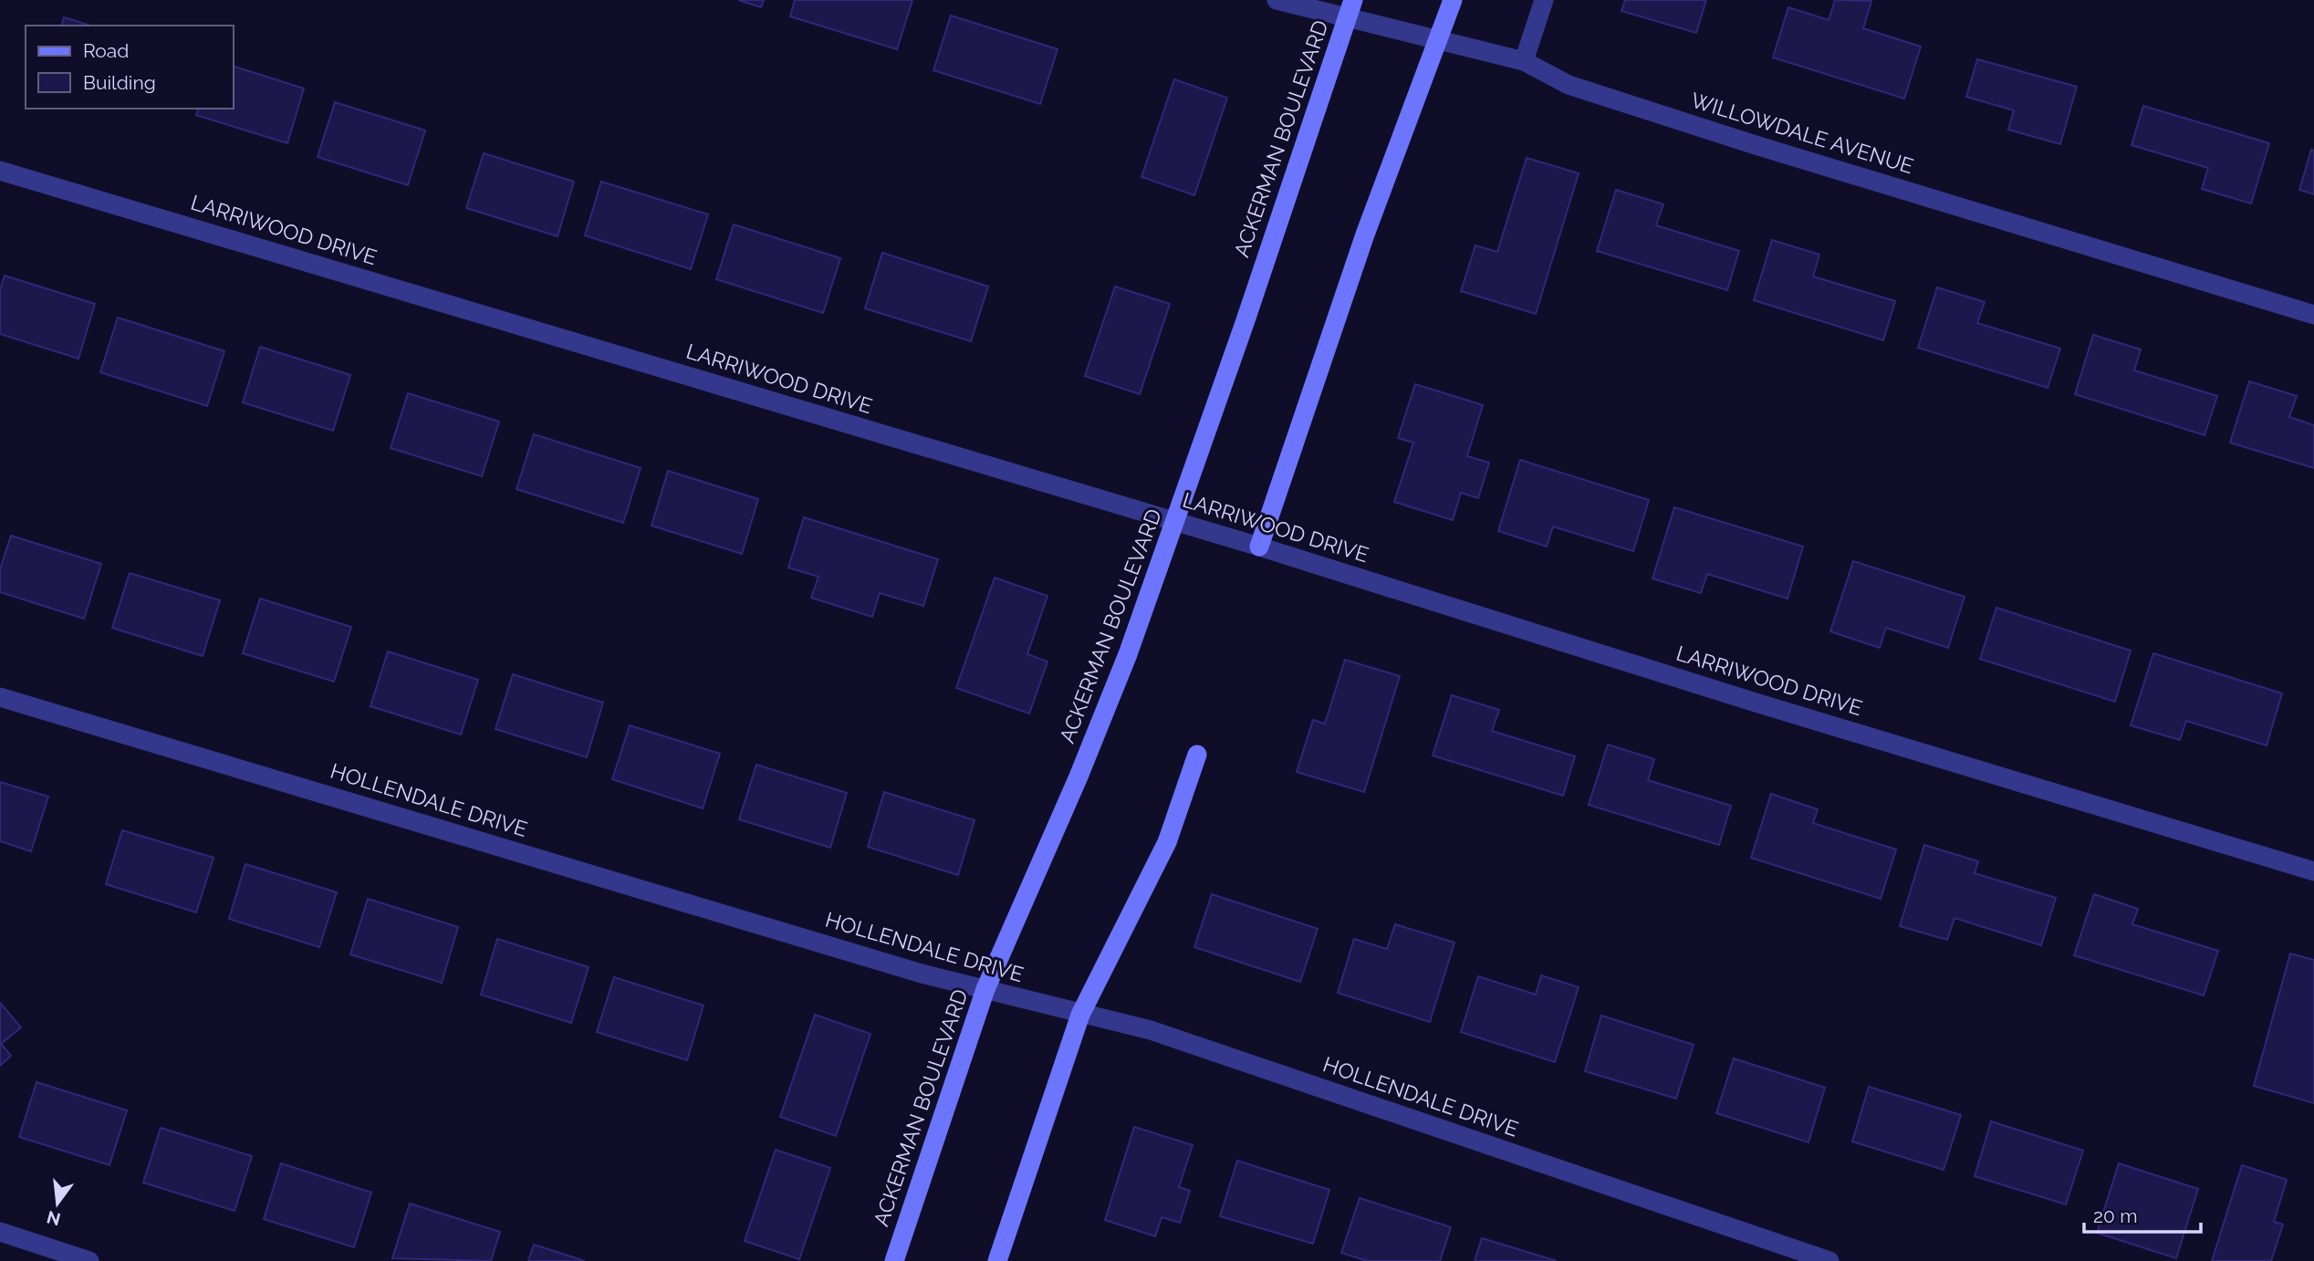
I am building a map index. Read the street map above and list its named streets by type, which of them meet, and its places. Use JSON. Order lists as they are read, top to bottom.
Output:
{
  "streets": {
    "street": [
      "WILLOWDALE AVENUE",
      "ACKERMAN BOULEVARD",
      "LARRIWOOD DRIVE",
      "HOLLENDALE DRIVE"
    ]
  },
  "crossings": [
    ["WILLOWDALE AVENUE", "ACKERMAN BOULEVARD"],
    ["ACKERMAN BOULEVARD", "LARRIWOOD DRIVE"],
    ["ACKERMAN BOULEVARD", "HOLLENDALE DRIVE"]
  ],
  "legend": ["Road", "Building"],
  "scale_bar": "20 m",
  "north": "bottom"
}
